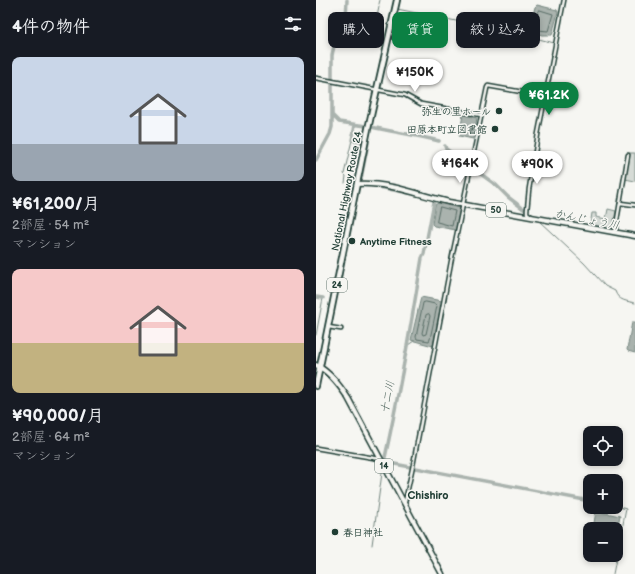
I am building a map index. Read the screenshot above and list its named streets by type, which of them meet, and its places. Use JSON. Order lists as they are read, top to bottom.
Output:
{
  "streets": {
    "highway": ["National Highway Route 24", "24"],
    "main road": ["50", "14"]
  },
  "crossings": [
    ["National Highway Route 24", "50"],
    ["National Highway Route 24", "14"]
  ],
  "districts": ["Chishiro"],
  "water": ["かんじょう川", "十二川"],
  "places": [
    "弥生の里ホール",
    "田原本町立図書館",
    "Anytime Fitness",
    "春日神社"
  ],
  "page": {
    "heading": "4件の物件",
    "chip": ["購入", "賃貸", "絞り込み"],
    "list": [
      {
        "name": "¥61,200/月",
        "note": "2部屋 · 54 m² · マンション"
      },
      {
        "name": "¥90,000/月",
        "note": "2部屋 · 64 m² · マンション"
      }
    ],
    "price": [
      "¥150K",
      "¥61.2K",
      "¥164K",
      "¥90K"
    ],
    "map_buttons": ["+", "−"]
  }
}
